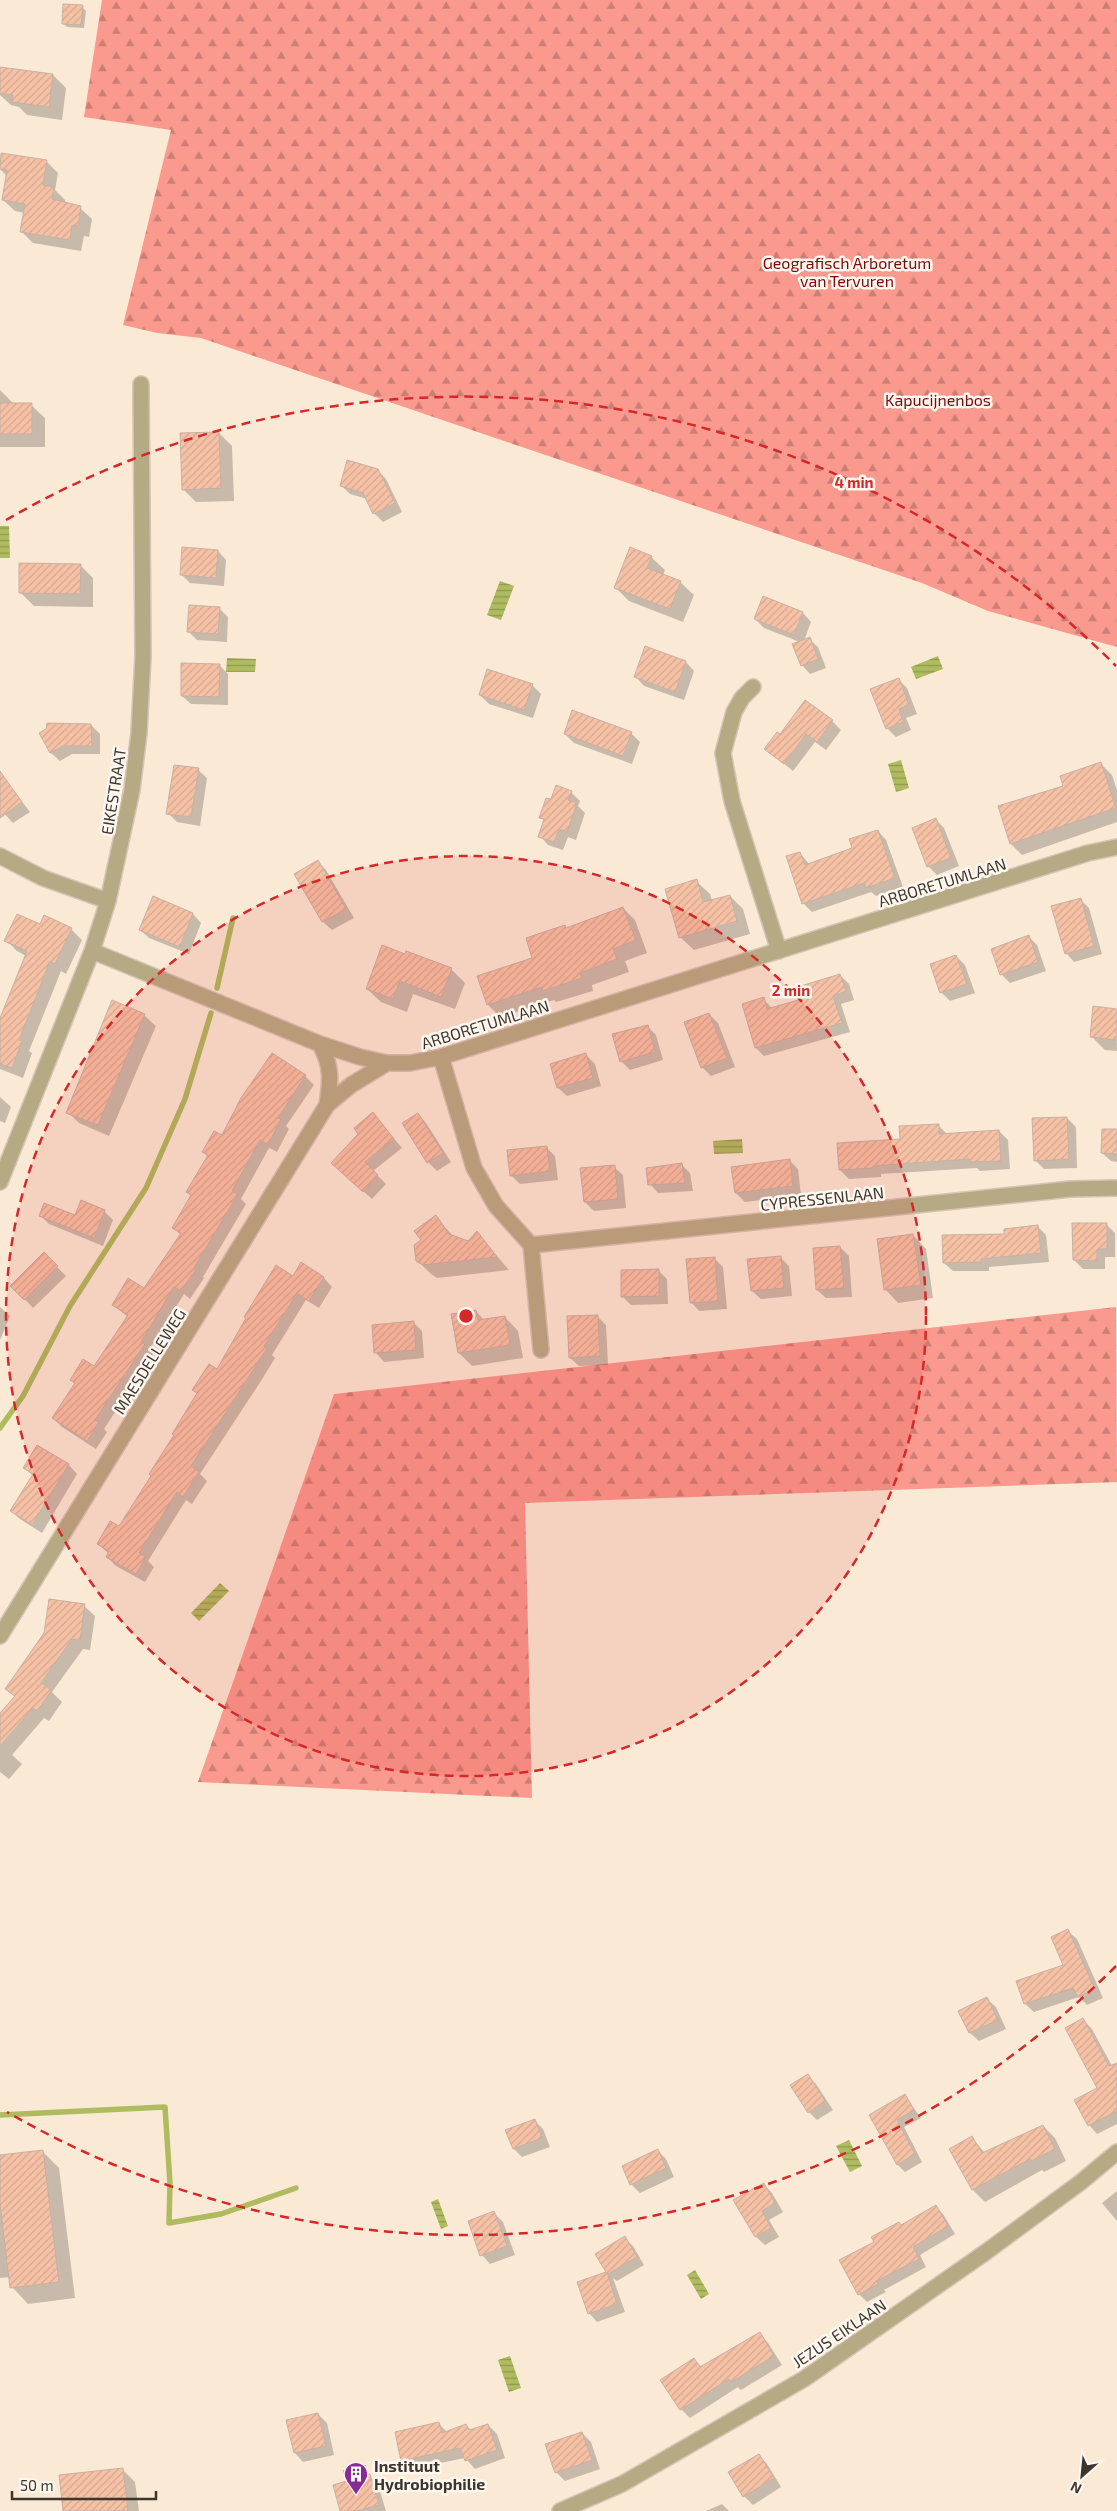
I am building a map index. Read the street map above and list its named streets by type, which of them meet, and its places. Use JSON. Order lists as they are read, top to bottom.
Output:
{
  "streets": {
    "street": [
      "EIKESTRAAT",
      "ARBORETUMLAAN",
      "CYPRESSENLAAN",
      "MAESDELLEWEG",
      "JEZUS EIKLAAN"
    ]
  },
  "crossings": [
    ["EIKESTRAAT", "ARBORETUMLAAN"],
    ["ARBORETUMLAAN", "MAESDELLEWEG"]
  ],
  "parks": ["Geografisch Arboretum van Tervuren", "Kapucijnenbos"],
  "places": {
    "building": ["Instituut Hydrobiophilie"]
  },
  "scale_bar": "50 m",
  "north": "bottom left",
  "rings": ["4 min", "2 min"]
}
